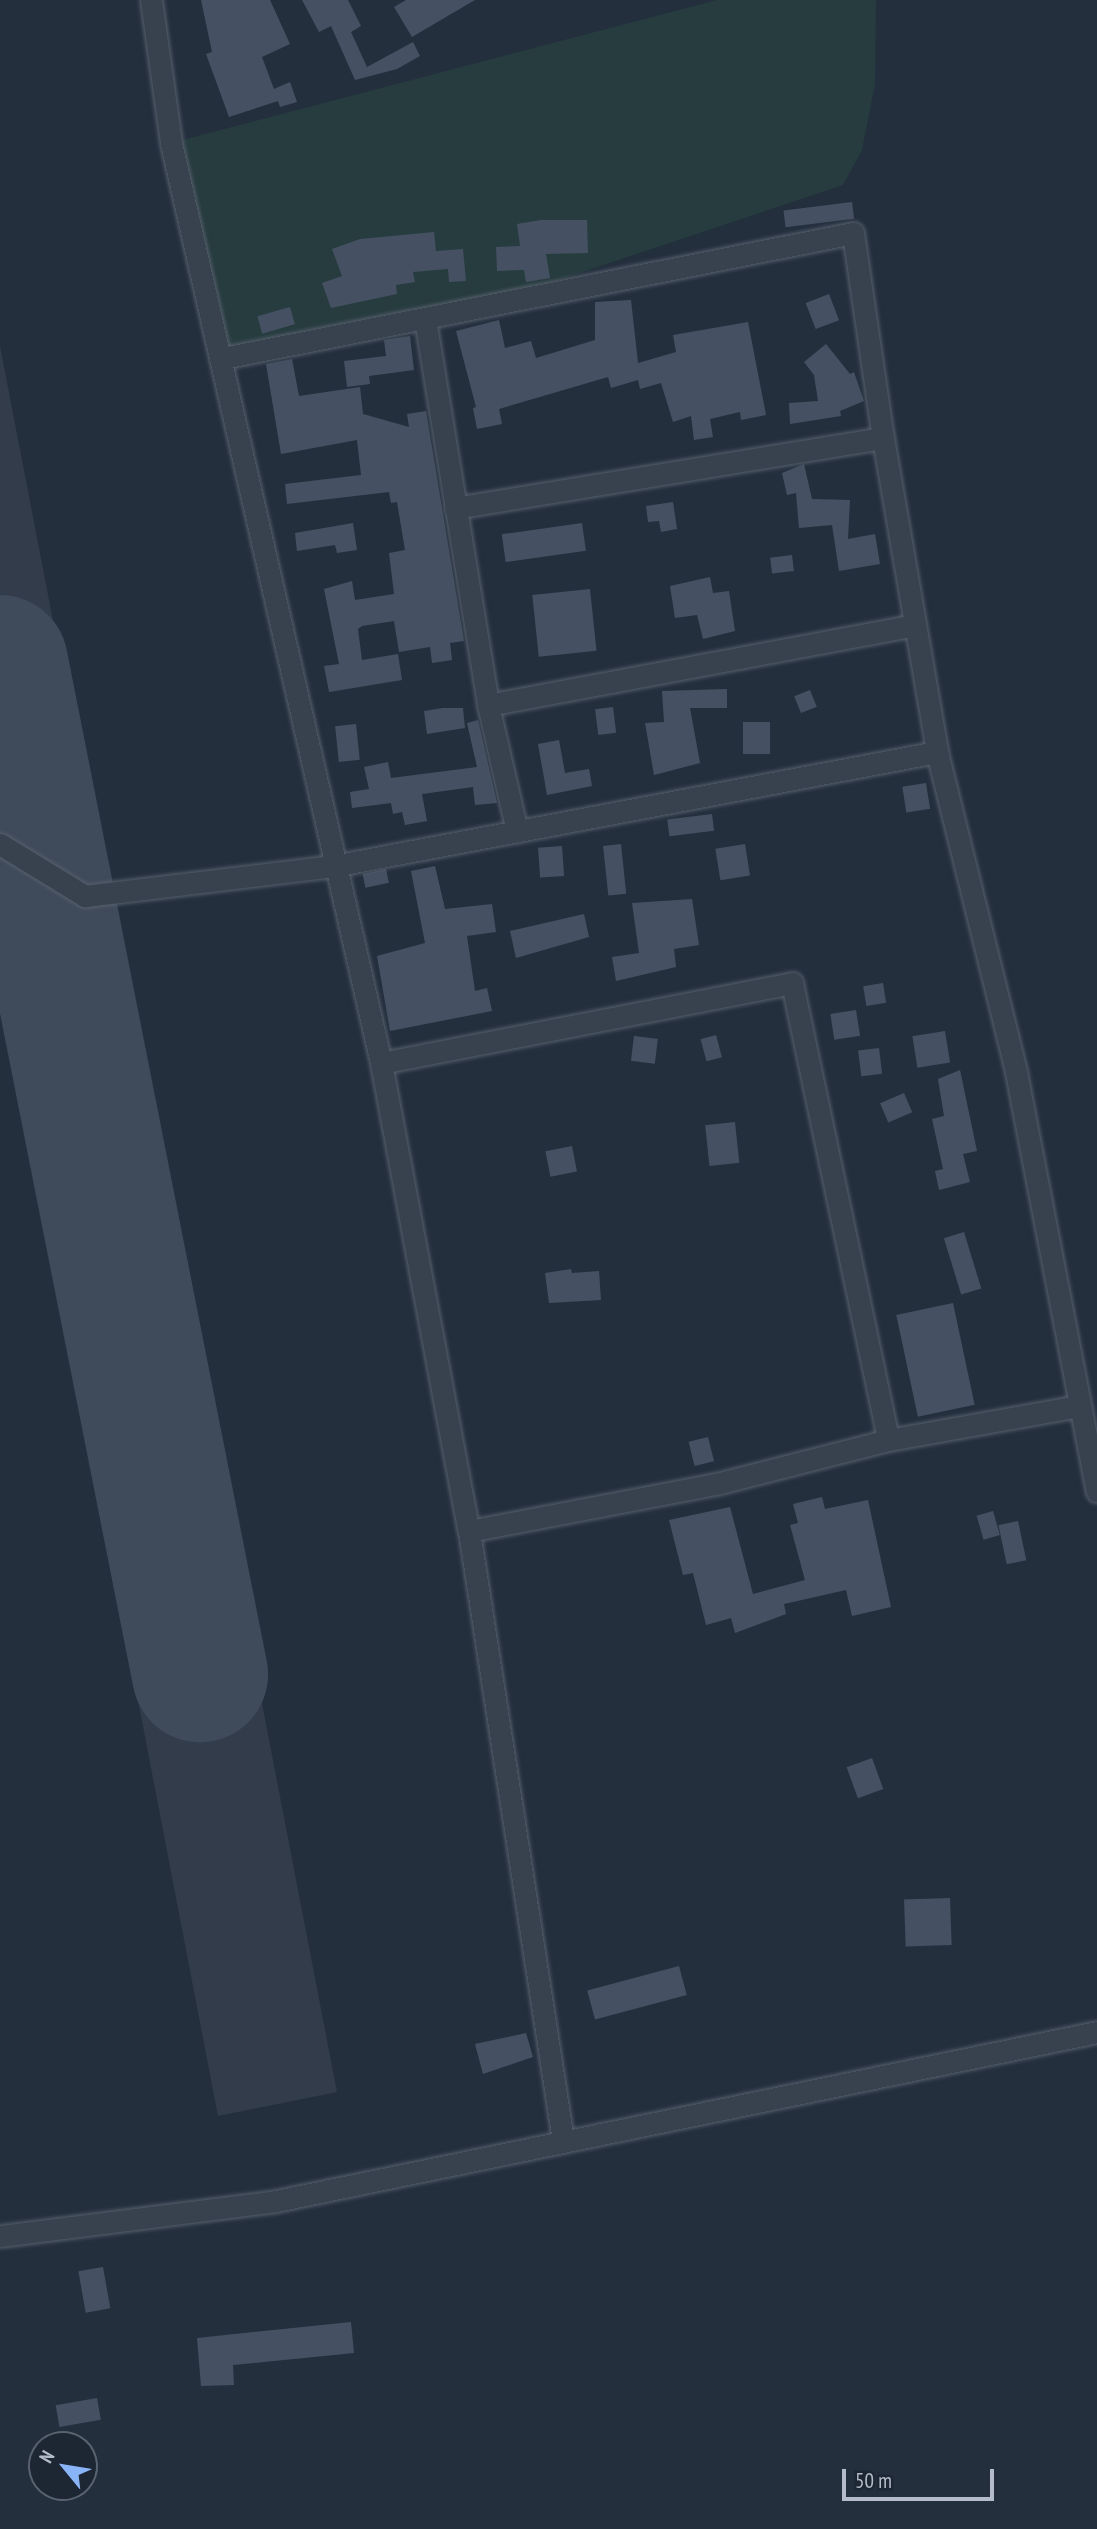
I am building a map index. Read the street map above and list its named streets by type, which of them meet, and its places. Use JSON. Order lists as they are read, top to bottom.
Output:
{
  "scale_bar": "50 m",
  "north": "top left"
}
